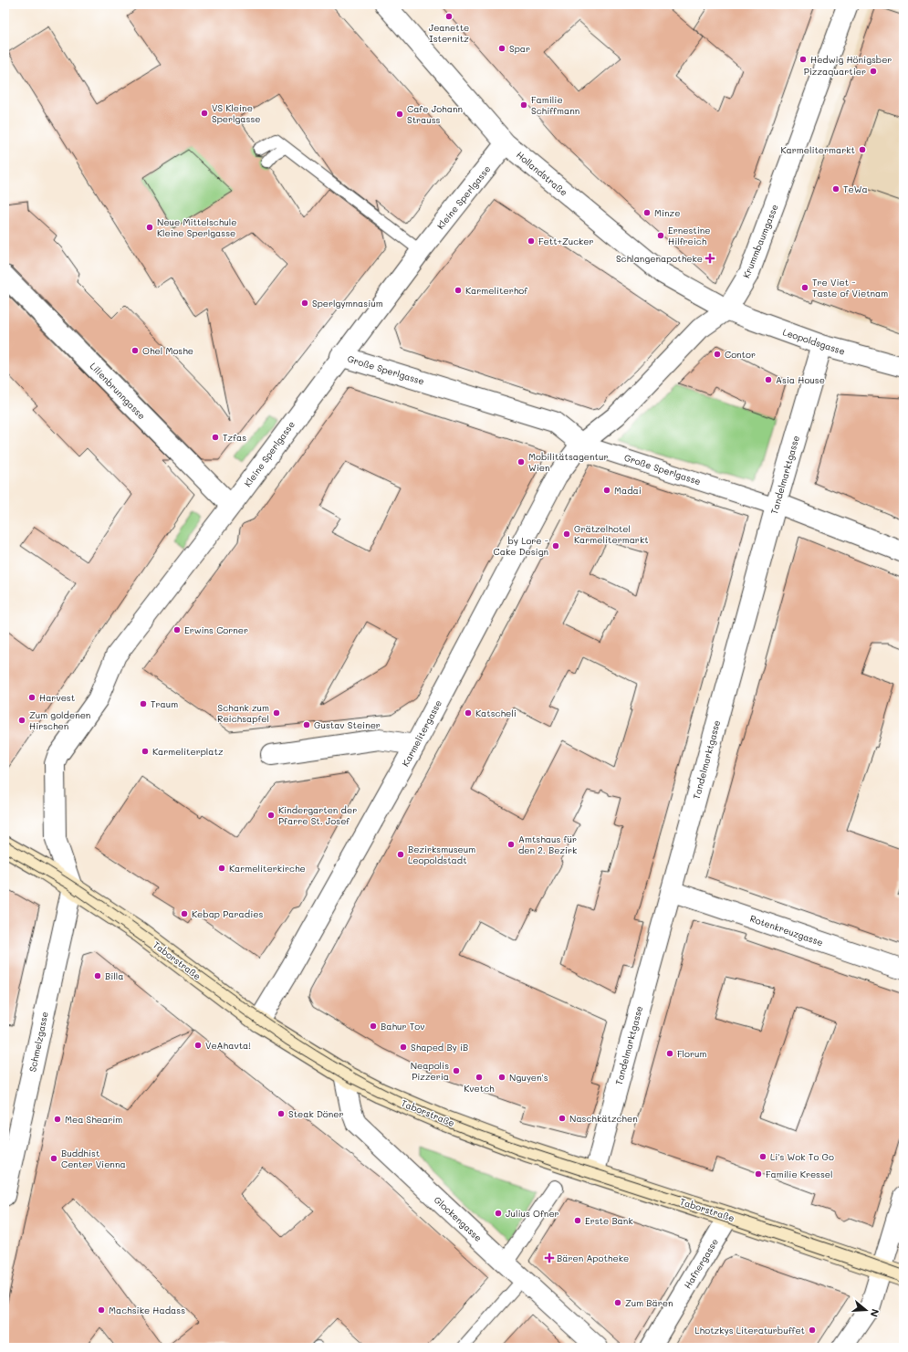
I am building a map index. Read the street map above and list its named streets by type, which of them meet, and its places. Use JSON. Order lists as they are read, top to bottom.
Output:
{
  "streets": {
    "main road": ["Taborstraße"],
    "street": [
      "Hollandstraße",
      "Kleine Sperlgasse",
      "Krummbaumgasse",
      "Leopoldsgasse",
      "Große Sperlgasse",
      "Lilienbrunngasse",
      "Tandelmarktgasse",
      "Karmelitergasse",
      "Rotenkreuzgasse",
      "Schmelzgasse",
      "Glockengasse",
      "Hafnergasse"
    ]
  },
  "crossings": [
    ["Hollandstraße", "Kleine Sperlgasse"],
    ["Hollandstraße", "Krummbaumgasse"],
    ["Hollandstraße", "Leopoldsgasse"],
    ["Kleine Sperlgasse", "Große Sperlgasse"],
    ["Kleine Sperlgasse", "Lilienbrunngasse"],
    ["Kleine Sperlgasse", "Taborstraße"],
    ["Kleine Sperlgasse", "Schmelzgasse"],
    ["Krummbaumgasse", "Leopoldsgasse"],
    ["Krummbaumgasse", "Große Sperlgasse"],
    ["Krummbaumgasse", "Karmelitergasse"],
    ["Leopoldsgasse", "Tandelmarktgasse"],
    ["Große Sperlgasse", "Tandelmarktgasse"],
    ["Große Sperlgasse", "Karmelitergasse"],
    ["Tandelmarktgasse", "Rotenkreuzgasse"],
    ["Tandelmarktgasse", "Taborstraße"],
    ["Karmelitergasse", "Taborstraße"],
    ["Taborstraße", "Schmelzgasse"],
    ["Taborstraße", "Glockengasse"],
    ["Taborstraße", "Hafnergasse"]
  ],
  "places": {
    "other": [
      "Jeanette Isternitz",
      "Spar",
      "Hedwig Hönigsber",
      "Pizzaquartier",
      "Familie Schiffmann",
      "VS Kleine Sperlgasse",
      "Cafe Johann Strauss",
      "Karmelitermarkt",
      "TeWa",
      "Minze",
      "Neue Mittelschule Kleine Sperlgasse",
      "Ernestine Hilfreich",
      "Fett+Zucker",
      "Tre Viet - Taste of Vietnam",
      "Karmeliterhof",
      "Sperlgymnasium",
      "Ohel Moshe",
      "Contor",
      "Asia House",
      "Tzfas",
      "Mobilitätsagentur Wien",
      "Madai",
      "Grätzelhotel Karmelitermarkt",
      "by Lore - Cake Design",
      "Erwins Corner",
      "Harvest",
      "Traum",
      "Schank zum Reichsapfel",
      "Katscheli",
      "Zum goldenen Hirschen",
      "Gustav Steiner",
      "Karmeliterplatz",
      "Kindergarten der Pfarre St. Josef",
      "Amtshaus für den 2. Bezirk",
      "Bezirksmuseum Leopoldstadt",
      "Karmeliterkirche",
      "Kebap Paradies",
      "Billa",
      "Bahur Tov",
      "VeAhavta!",
      "Shaped By iB",
      "Florum",
      "Neapolis Pizzeria",
      "Kvetch",
      "Nguyen's",
      "Steak Döner",
      "Naschkätzchen",
      "Mea Shearim",
      "Li's Wok To Go",
      "Buddhist Center Vienna",
      "Familie Kressel",
      "Julius Ofner",
      "Erste Bank",
      "Zum Bären",
      "Machsike Hadass",
      "Lhotzkys Literaturbuffet"
    ],
    "health": ["Schlangenapotheke", "Bären Apotheke"]
  },
  "north": "right"
}
